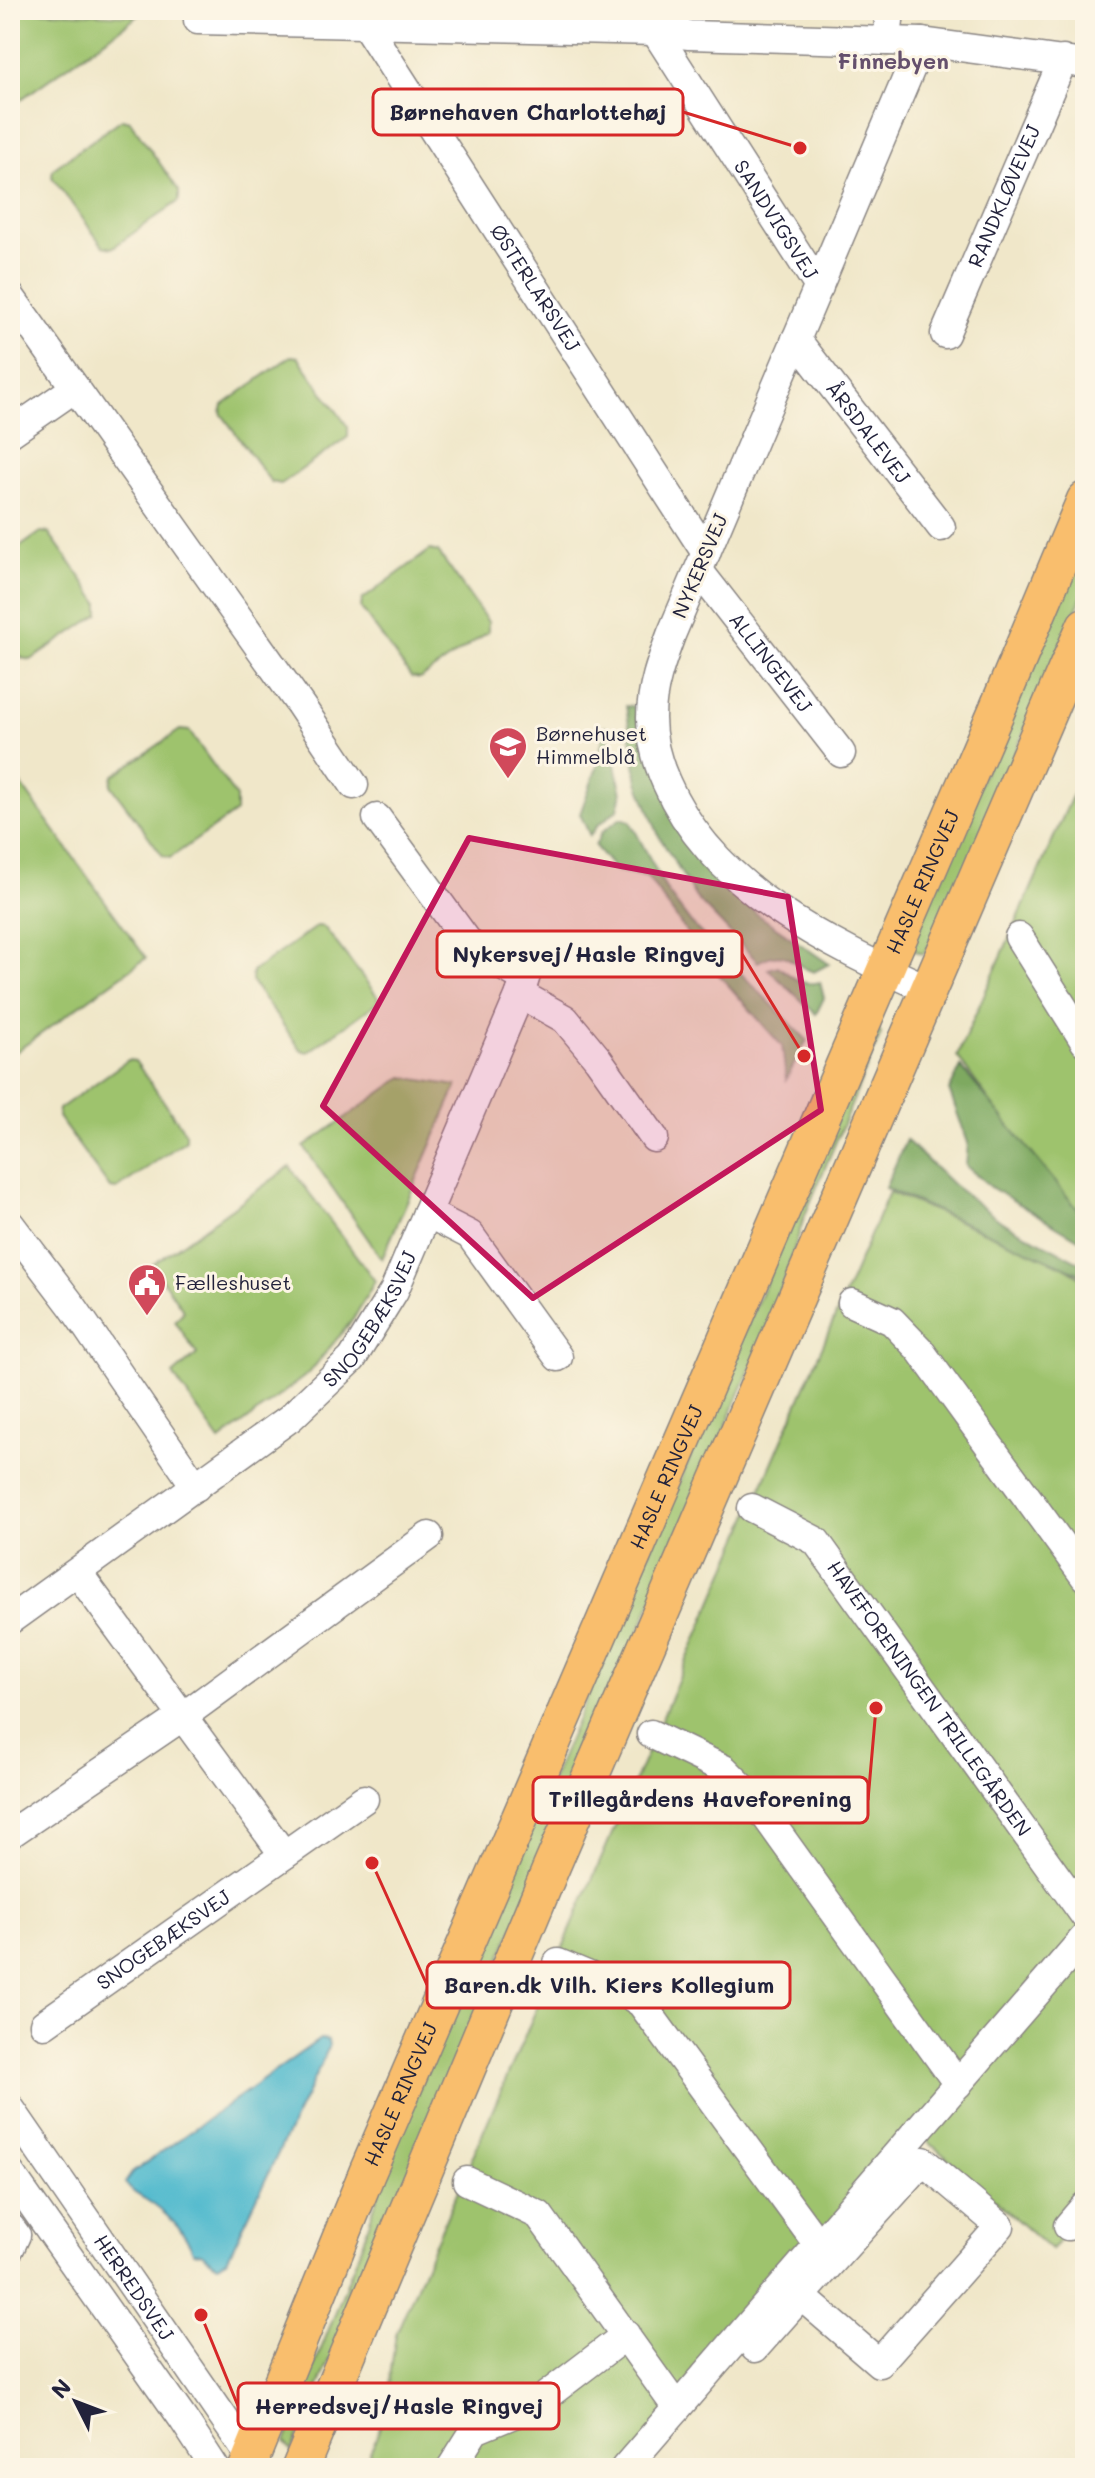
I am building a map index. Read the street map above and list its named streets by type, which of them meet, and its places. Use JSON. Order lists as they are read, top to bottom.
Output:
{
  "streets": {
    "main road": ["HASLE RINGVEJ"],
    "street": [
      "RANDKLØVEVEJ",
      "SANDVIGSVEJ",
      "ØSTERLARSVEJ",
      "ÅRSDALEVEJ",
      "NYKERSVEJ",
      "ALLINGEVEJ",
      "SNOGEBÆKSVEJ",
      "HAVEFORENINGEN TRILLEGÅRDEN",
      "HERREDSVEJ"
    ]
  },
  "crossings": [
    ["SANDVIGSVEJ", "NYKERSVEJ"],
    ["ØSTERLARSVEJ", "NYKERSVEJ"],
    ["ØSTERLARSVEJ", "ALLINGEVEJ"],
    ["ÅRSDALEVEJ", "NYKERSVEJ"],
    ["NYKERSVEJ", "ALLINGEVEJ"],
    ["NYKERSVEJ", "HASLE RINGVEJ"],
    ["HASLE RINGVEJ", "HERREDSVEJ"]
  ],
  "districts": ["Finnebyen"],
  "places": {
    "other": [
      "Børnehaven Charlottehøj",
      "Nykersvej/Hasle Ringvej",
      "Trillegårdens Haveforening",
      "Baren.dk Vilh. Kiers Kollegium",
      "Herredsvej/Hasle Ringvej"
    ],
    "school or university": ["Børnehuset Himmelblå"],
    "public building": ["Fælleshuset"]
  },
  "north": "top left"
}
